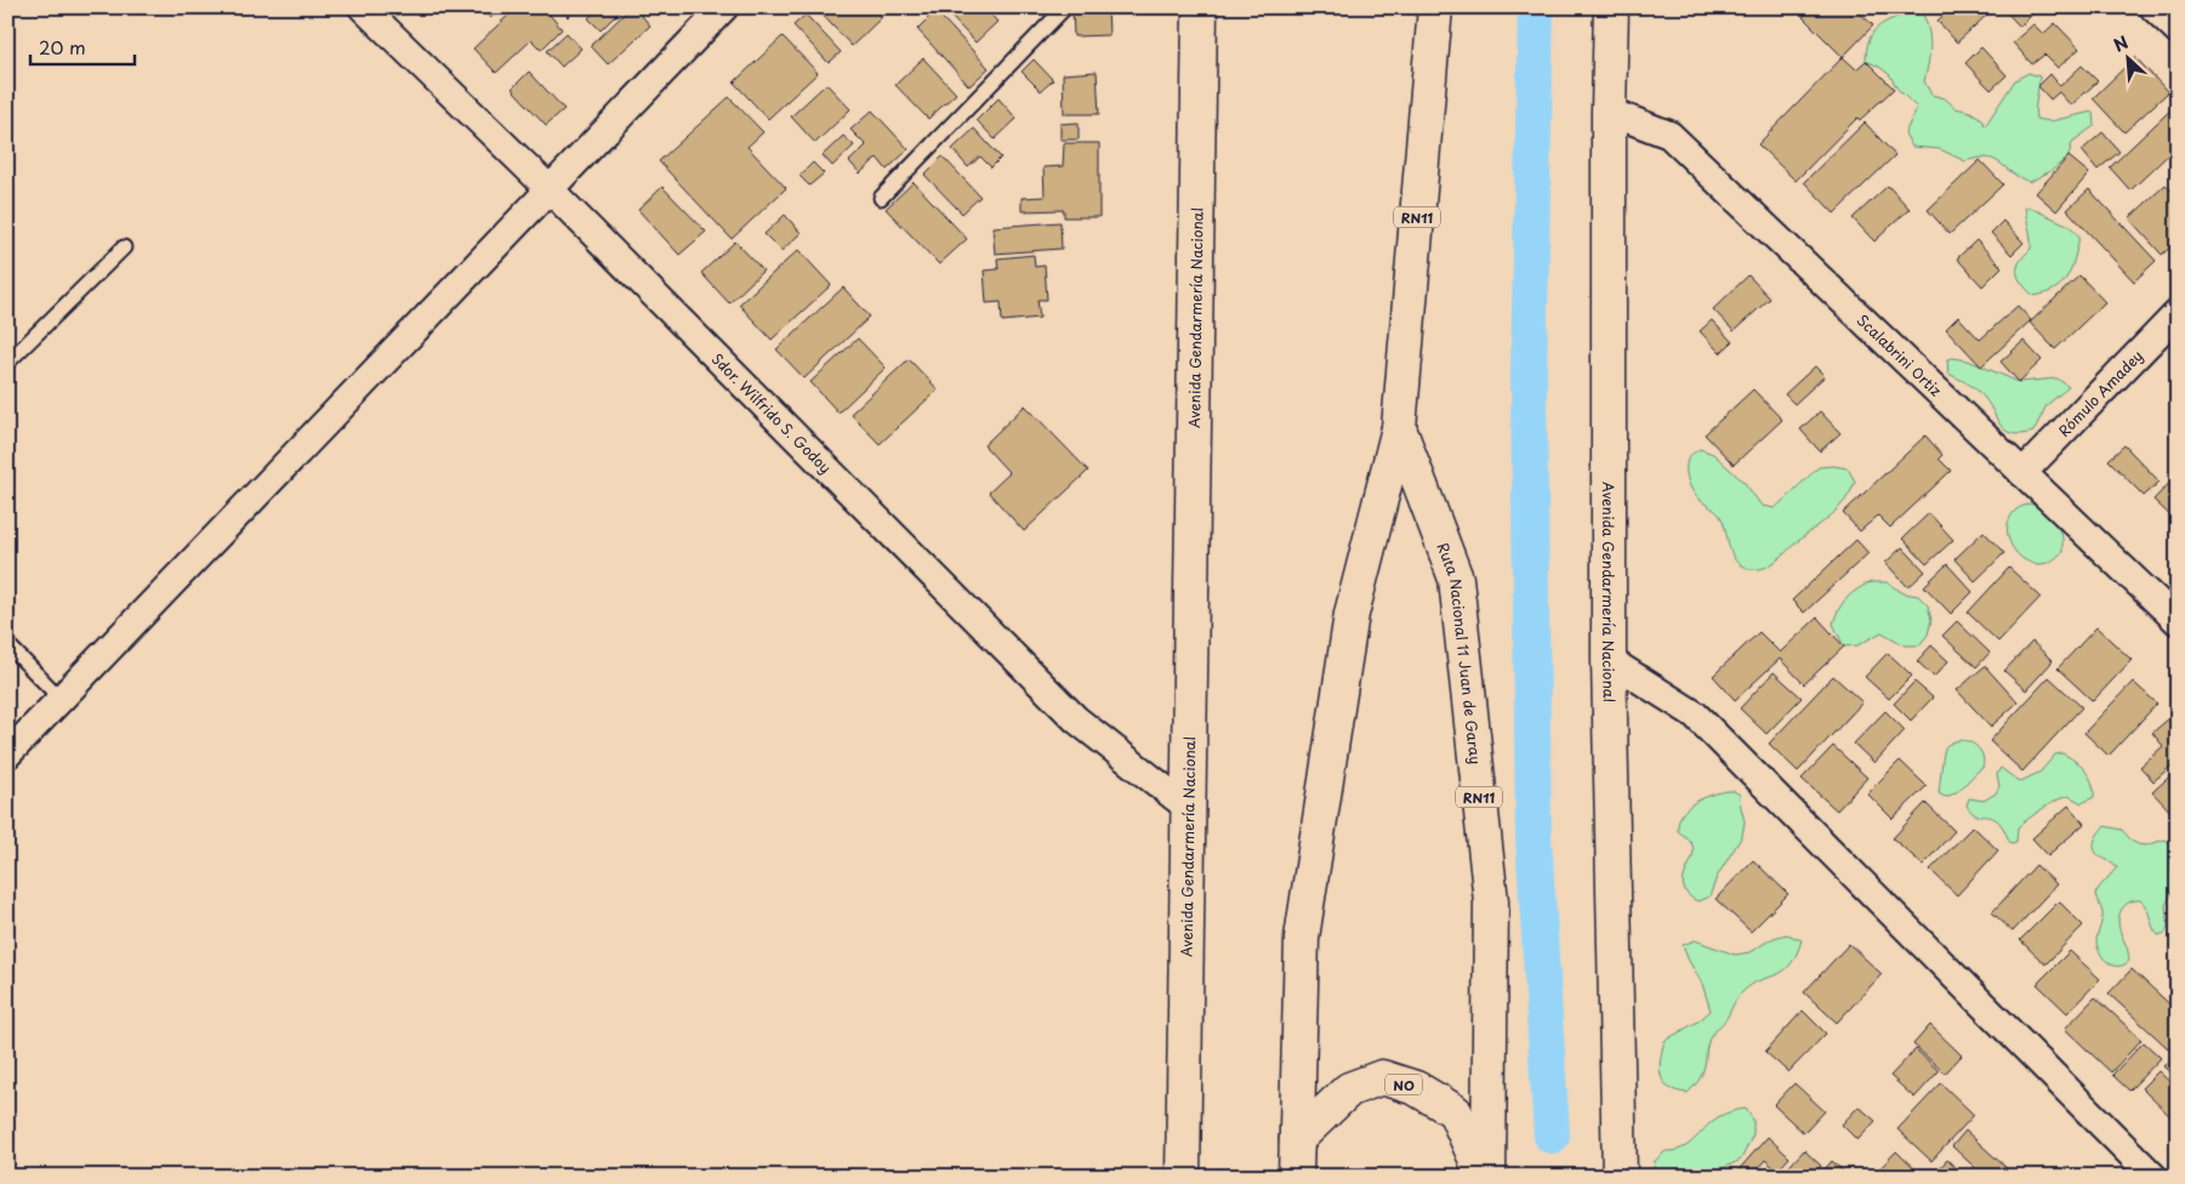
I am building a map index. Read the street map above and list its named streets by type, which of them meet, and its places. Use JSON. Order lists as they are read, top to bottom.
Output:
{
  "streets": {
    "main road": [
      "RN11",
      "Avenida Gendarmería Nacional",
      "Ruta Nacional 11 Juan de Garay",
      "NO"
    ],
    "street": ["Scalabrini Ortiz", "Rómulo Amadey", "Sdor. Wilfrido S. Godoy"]
  },
  "crossings": [
    ["Avenida Gendarmería Nacional", "Scalabrini Ortiz"],
    ["Avenida Gendarmería Nacional", "Sdor. Wilfrido S. Godoy"],
    ["Scalabrini Ortiz", "Rómulo Amadey"],
    ["Ruta Nacional 11 Juan de Garay", "NO"]
  ],
  "scale_bar": "20 m",
  "north": "top left"
}
